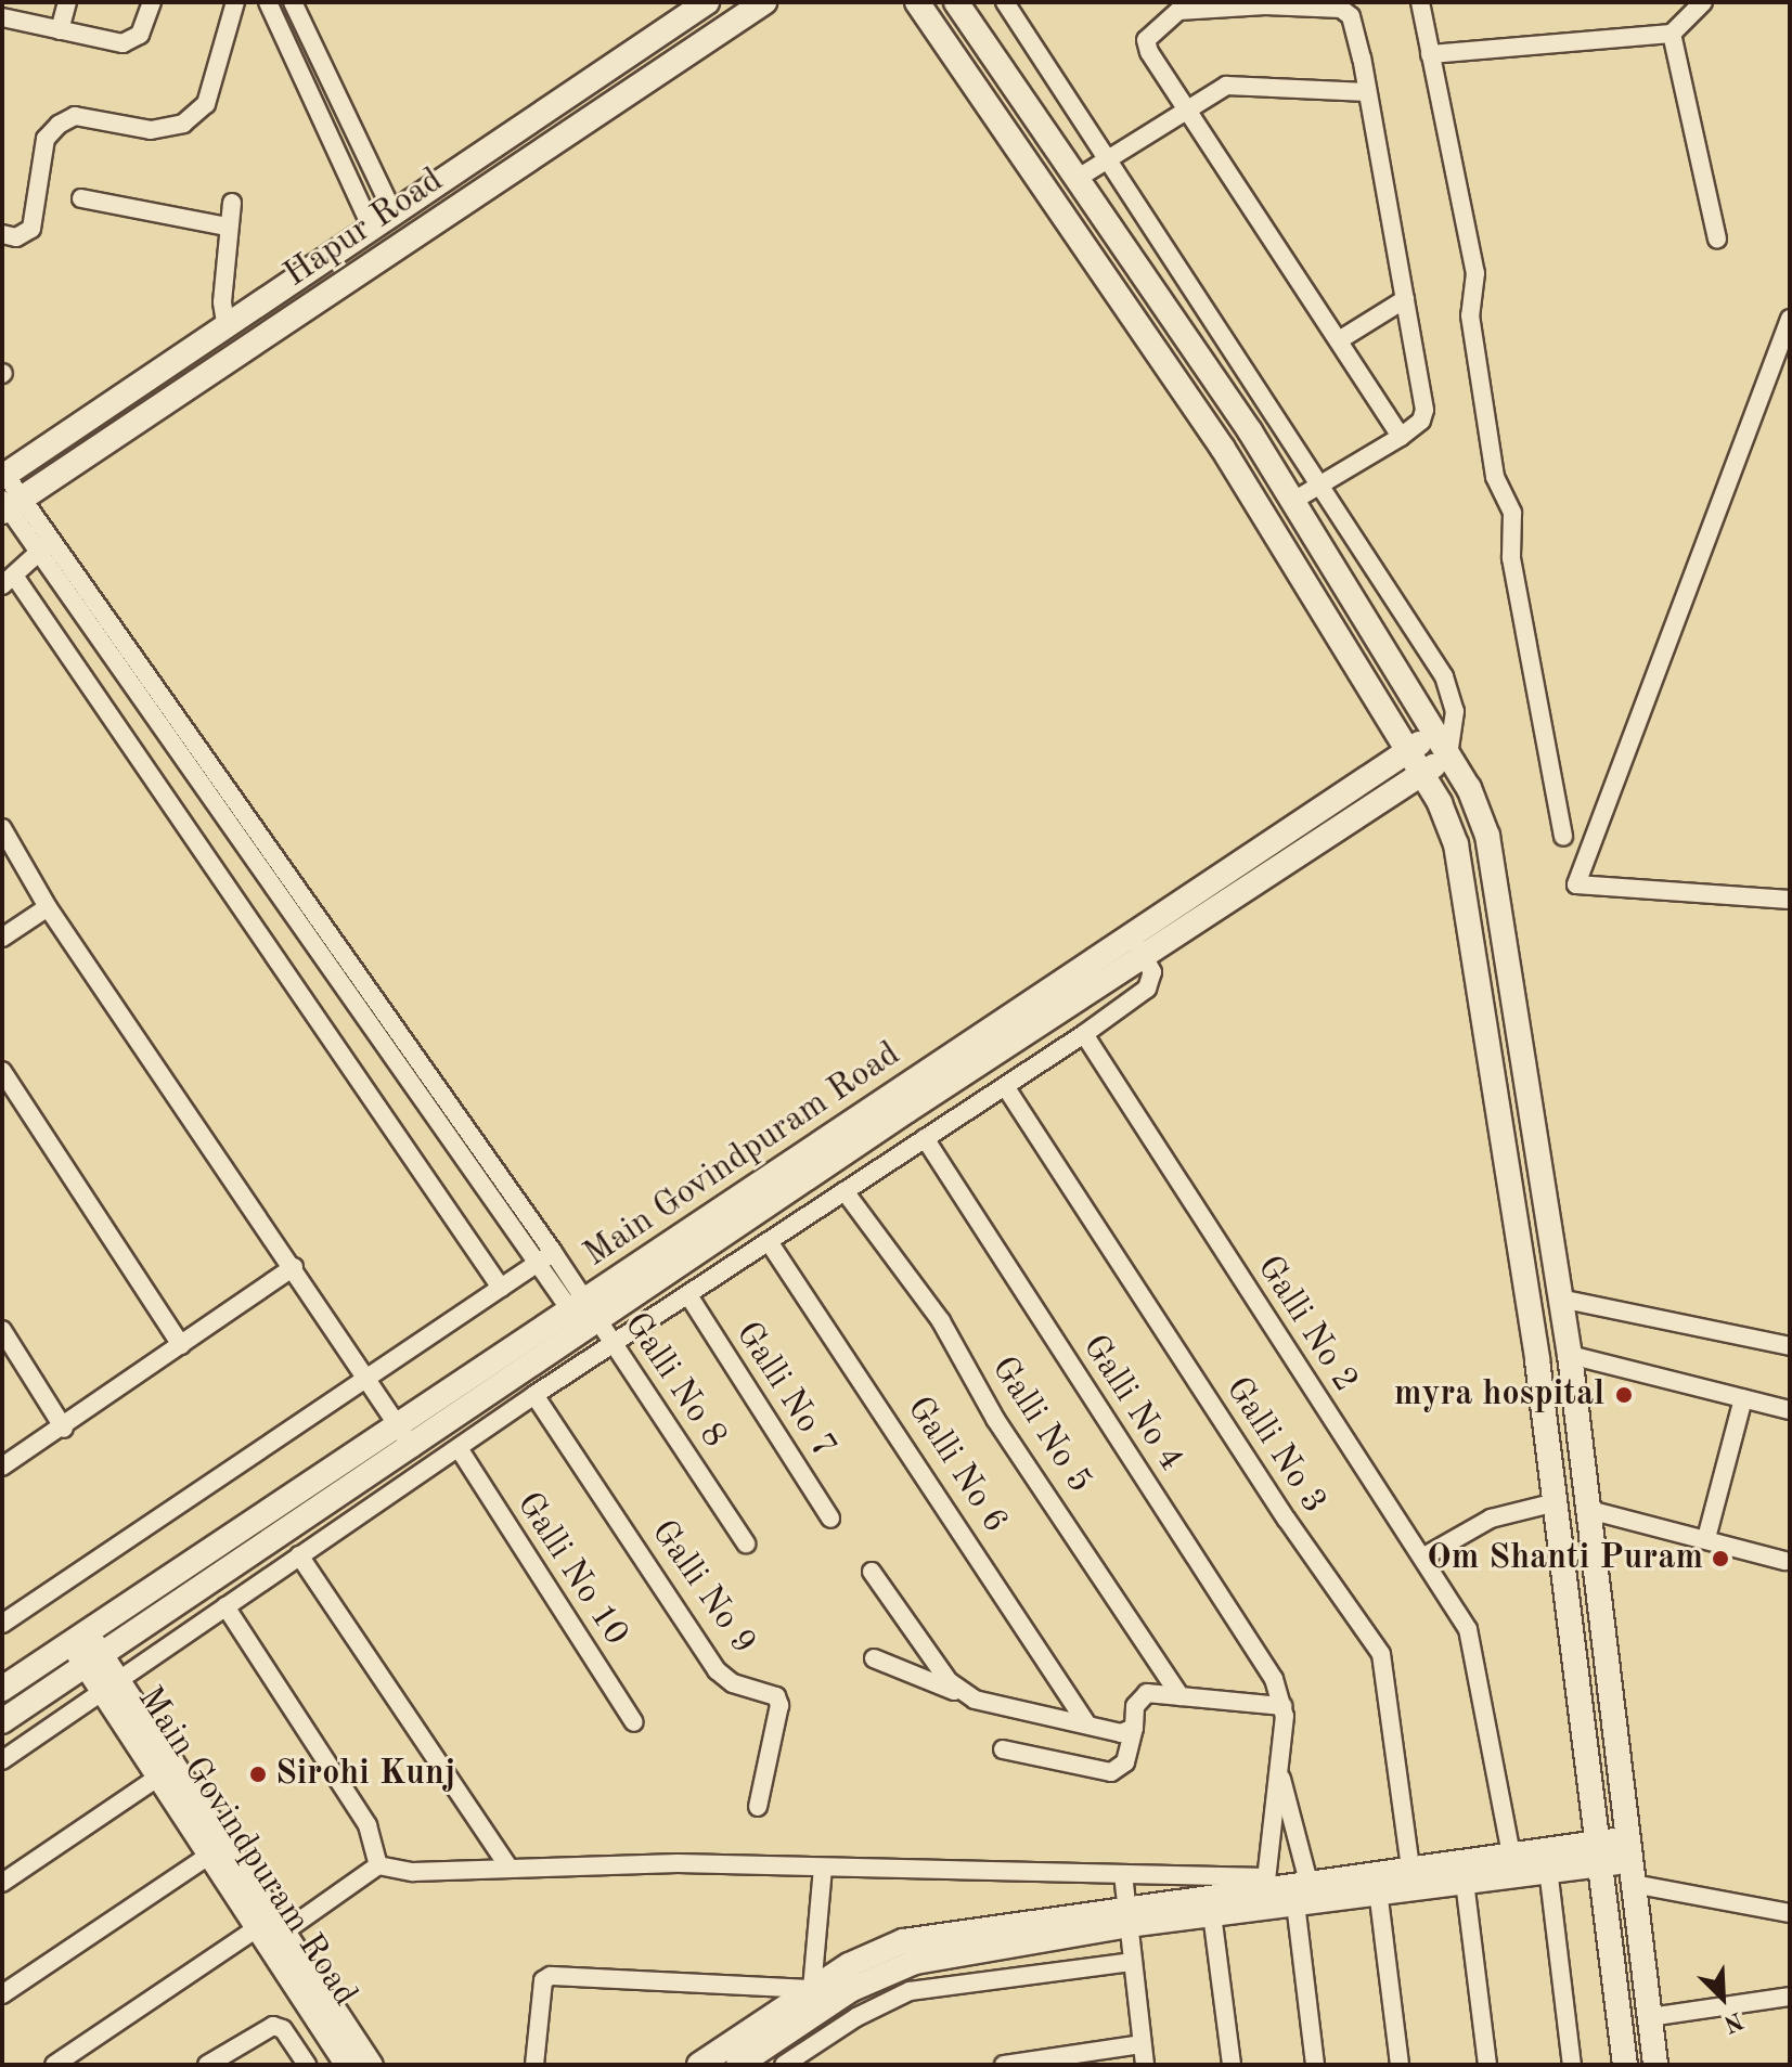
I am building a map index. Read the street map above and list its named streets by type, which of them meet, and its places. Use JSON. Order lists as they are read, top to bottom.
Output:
{
  "streets": {
    "street": [
      "Hapur Road",
      "Main Govindpuram Road",
      "Galli No 2",
      "Galli No 8",
      "Galli No 7",
      "Galli No 4",
      "Galli No 5",
      "Galli No 3",
      "Galli No 6",
      "Galli No 10",
      "Galli No 9"
    ]
  },
  "crossings": [
    ["Hapur Road", "Galli No 8"],
    ["Main Govindpuram Road", "Galli No 8"]
  ],
  "places": ["myra hospital", "Om Shanti Puram", "Sirohi Kunj"],
  "north": "bottom right"
}
